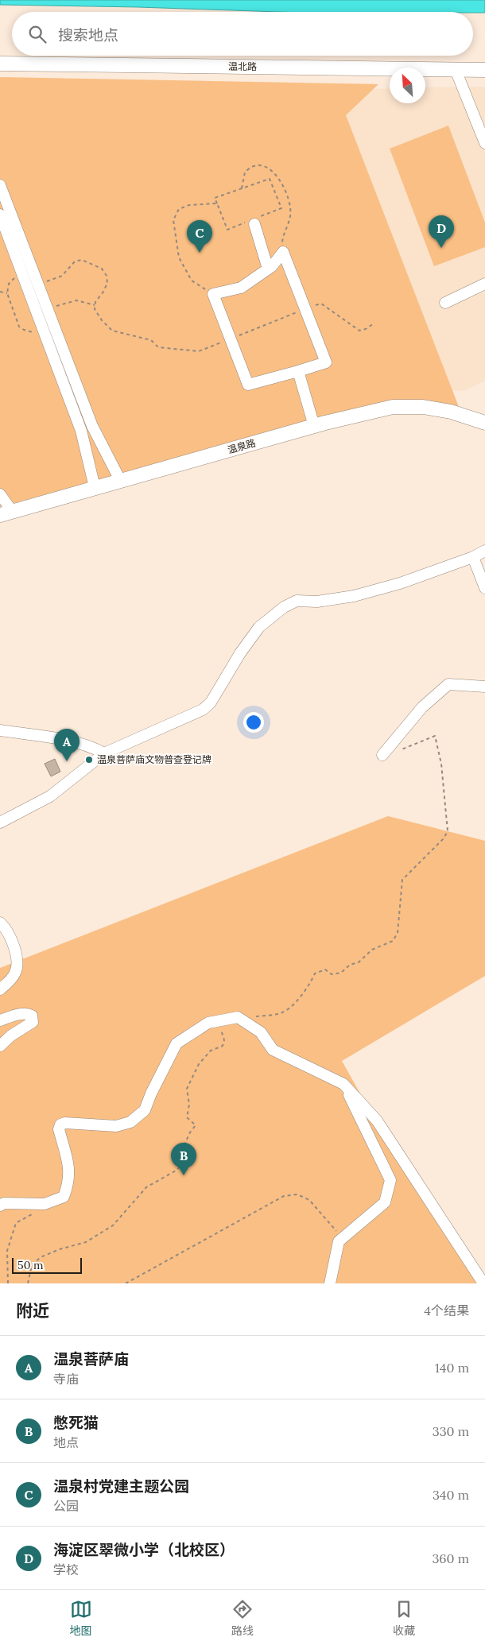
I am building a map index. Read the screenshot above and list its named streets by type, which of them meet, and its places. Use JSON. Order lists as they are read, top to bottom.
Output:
{
  "streets": {
    "main road": ["温北路", "温泉路"]
  },
  "places": ["温泉菩萨庙文物普查登记牌"],
  "scale_bar": "50 m",
  "north": "top left",
  "page": {
    "search": "搜索地点",
    "pins": [
      "D",
      "C",
      "A",
      "B"
    ],
    "scale": "50 m",
    "heading": ["附近", "4个结果"],
    "list": [
      {
        "mark": "A",
        "name": "温泉菩萨庙",
        "note": "寺庙",
        "value": "140 m"
      },
      {
        "mark": "B",
        "name": "憋死猫",
        "note": "地点",
        "value": "330 m"
      },
      {
        "mark": "C",
        "name": "温泉村党建主题公园",
        "note": "公园",
        "value": "340 m"
      },
      {
        "mark": "D",
        "name": "海淀区翠微小学（北校区）",
        "note": "学校",
        "value": "360 m"
      }
    ],
    "nav": ["地图", "路线", "收藏"]
  }
}
